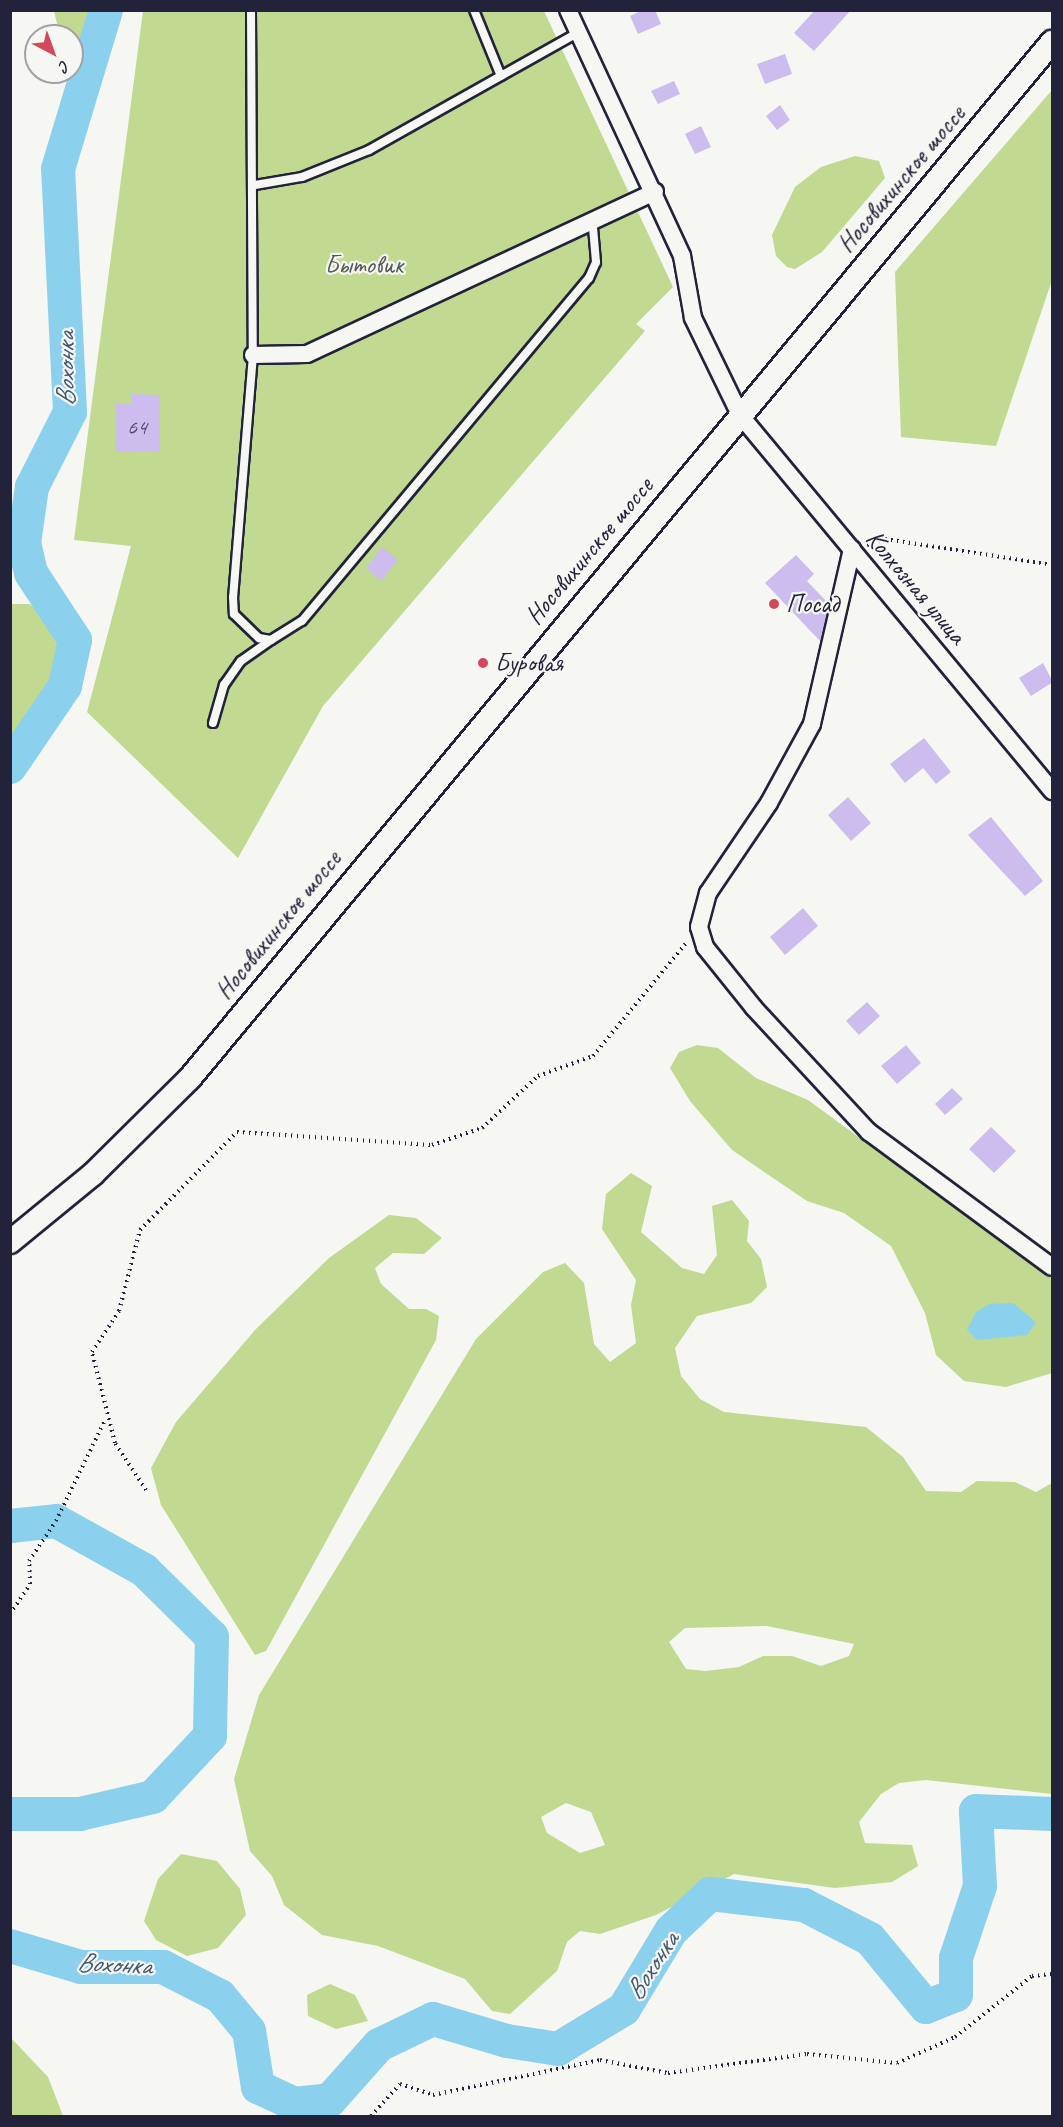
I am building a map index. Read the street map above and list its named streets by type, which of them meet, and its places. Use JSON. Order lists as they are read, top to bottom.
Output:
{
  "streets": {
    "main road": ["Носовихинское шоссе"],
    "street": ["Колхозная улица"]
  },
  "crossings": [
    ["Носовихинское шоссе", "Колхозная улица"]
  ],
  "water": ["Вохонка"],
  "parks": ["Бытовик"],
  "places": ["Посад", "Буровая"],
  "house_numbers": ["64"],
  "north": "bottom right"
}
